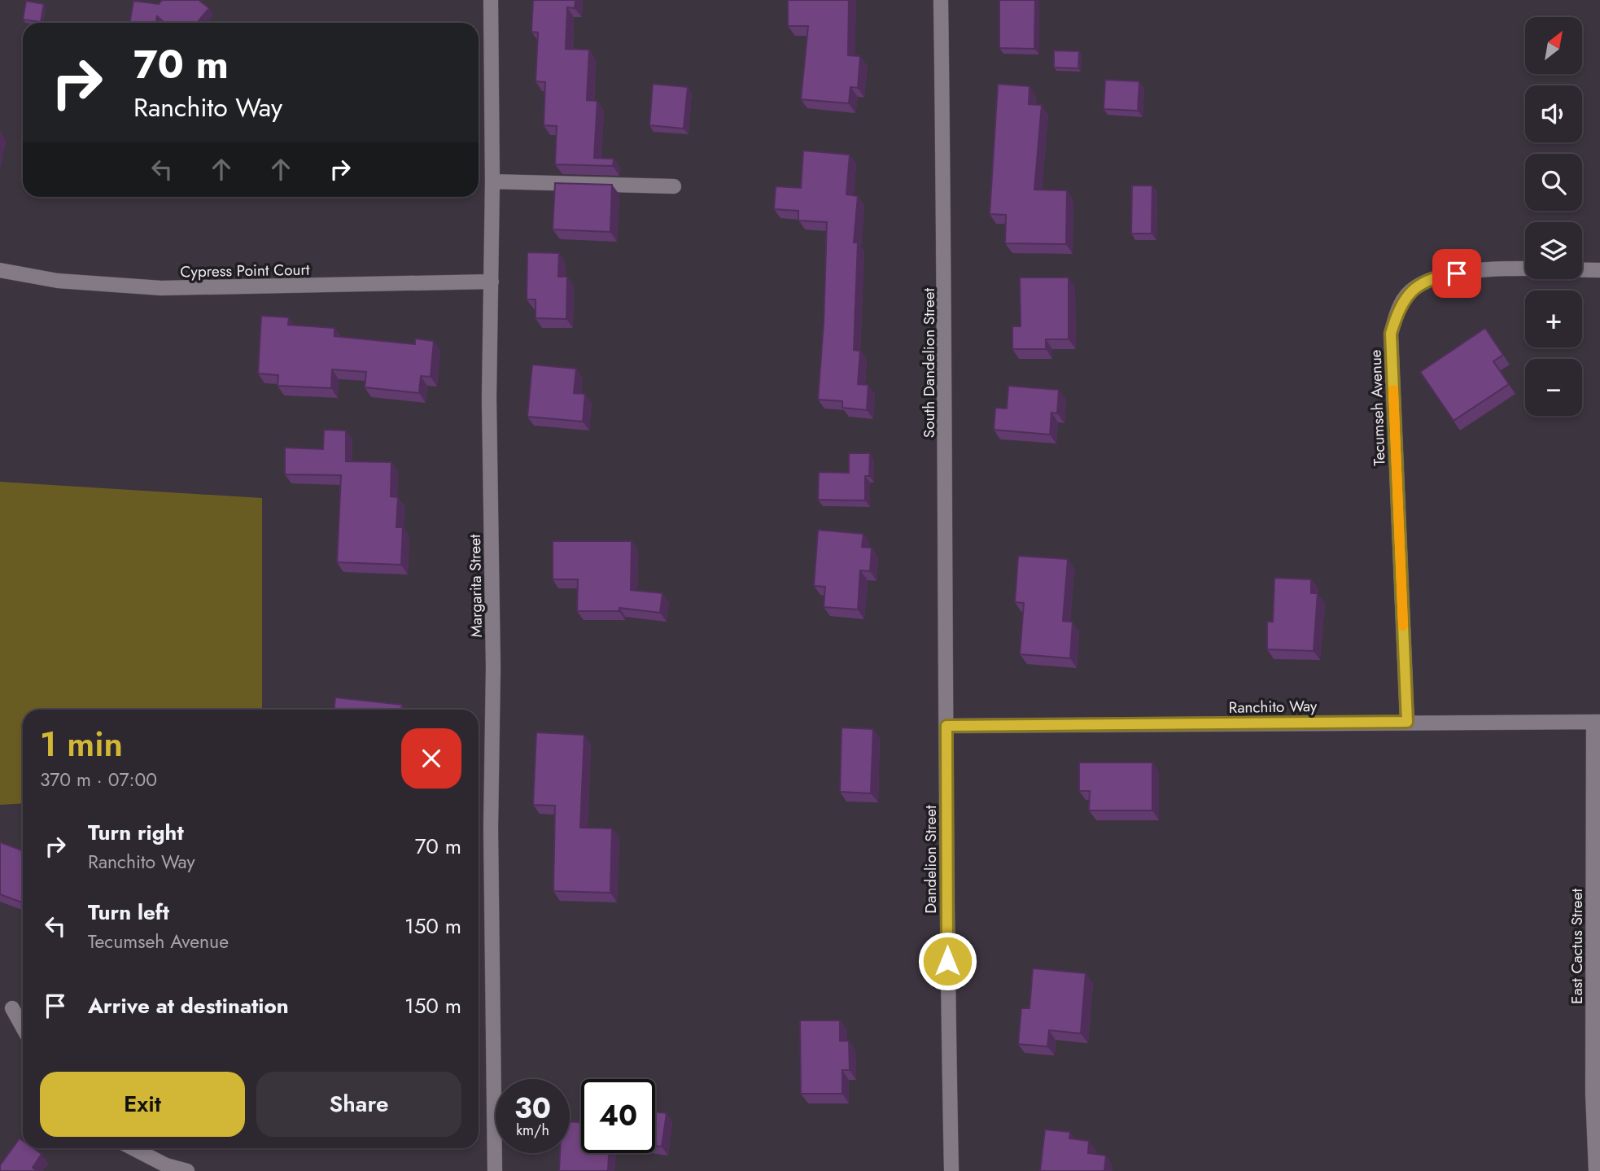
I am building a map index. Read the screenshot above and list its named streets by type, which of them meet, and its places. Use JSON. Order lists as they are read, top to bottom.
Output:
{
  "streets": {
    "street": [
      "Cypress Point Court",
      "South Dandelion Street",
      "Tecumseh Avenue",
      "Margarita Street",
      "Ranchito Way",
      "Dandelion Street",
      "East Cactus Street"
    ]
  },
  "crossings": [
    ["Cypress Point Court", "Margarita Street"],
    ["South Dandelion Street", "Ranchito Way"],
    ["South Dandelion Street", "Dandelion Street"],
    ["Tecumseh Avenue", "Ranchito Way"],
    ["Ranchito Way", "Dandelion Street"],
    ["Ranchito Way", "East Cactus Street"]
  ],
  "north": "top right",
  "page": {
    "map_buttons": ["+", "−"],
    "turn": ["70 m", "Ranchito Way"],
    "heading": ["1 min", "370 m · 07:00"],
    "list": [
      {
        "name": "Turn right",
        "note": "Ranchito Way",
        "value": "70 m"
      },
      {
        "name": "Turn left",
        "note": "Tecumseh Avenue",
        "value": "150 m"
      },
      {
        "name": "Arrive at destination",
        "value": "150 m"
      }
    ],
    "buttons": ["Exit", "Share"],
    "speed": "30 km/h",
    "limit": "40"
  }
}
